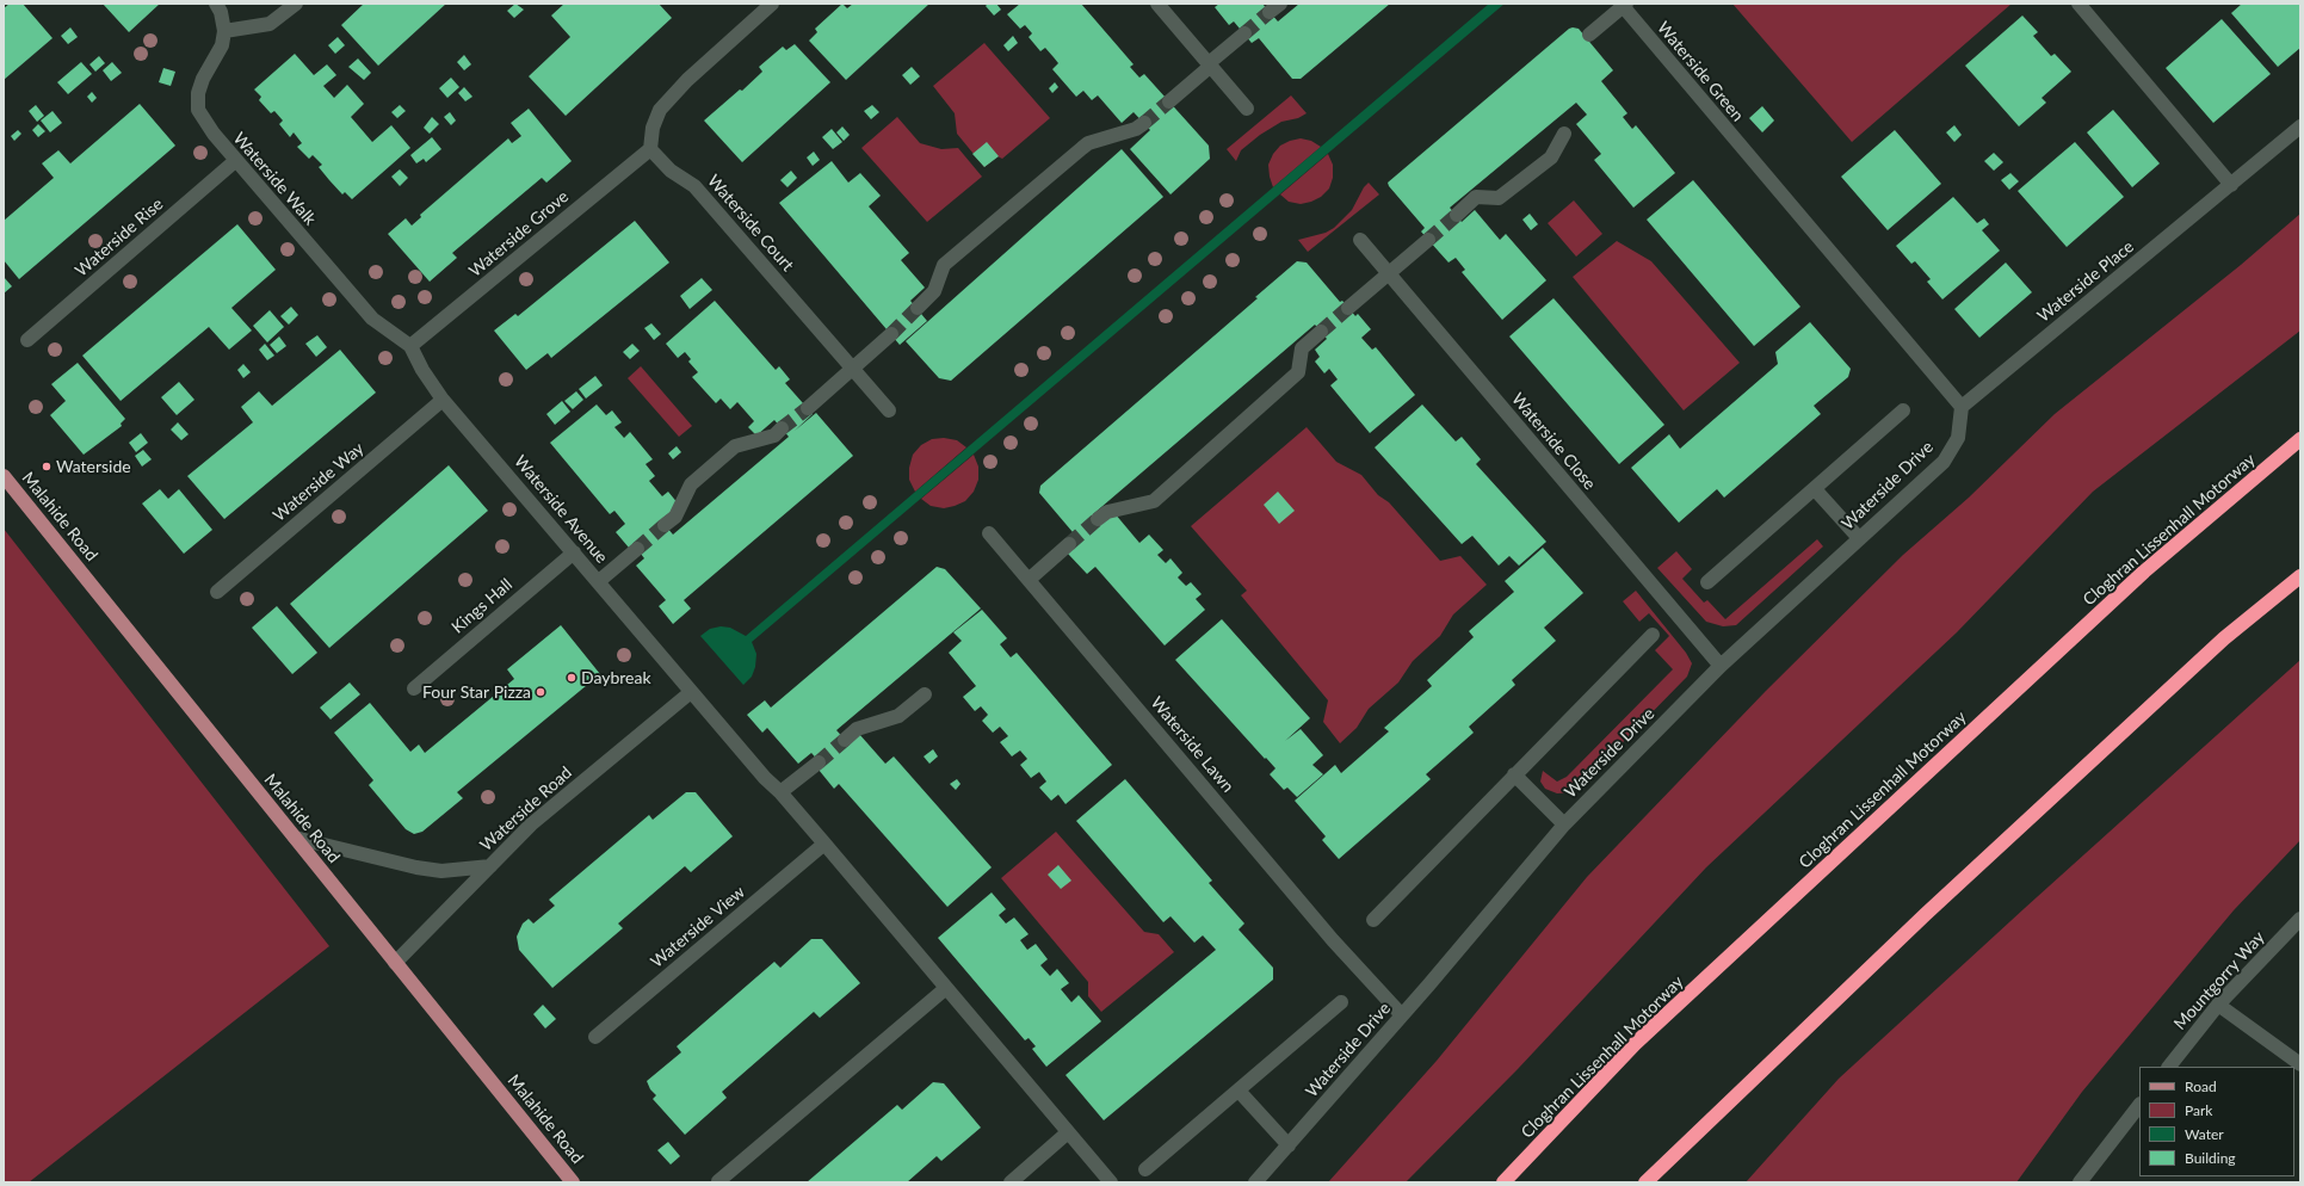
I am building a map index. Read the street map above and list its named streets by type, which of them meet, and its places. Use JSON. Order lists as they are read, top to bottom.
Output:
{
  "streets": {
    "highway": ["Cloghran Lissenhall Motorway"],
    "main road": ["Malahide Road"],
    "street": [
      "Waterside Green",
      "Waterside Walk",
      "Waterside Court",
      "Waterside Grove",
      "Waterside Rise",
      "Waterside Place",
      "Waterside Close",
      "Waterside Way",
      "Waterside Drive",
      "Waterside Avenue",
      "Kings Hall",
      "Waterside Lawn",
      "Waterside Road",
      "Waterside View",
      "Mountgorry Way"
    ]
  },
  "crossings": [
    ["Waterside Green", "Waterside Place"],
    ["Waterside Green", "Waterside Drive"],
    ["Waterside Walk", "Waterside Grove"],
    ["Waterside Walk", "Waterside Rise"],
    ["Waterside Walk", "Waterside Avenue"],
    ["Waterside Court", "Waterside Grove"],
    ["Waterside Grove", "Waterside Avenue"],
    ["Waterside Place", "Waterside Drive"],
    ["Waterside Close", "Waterside Drive"],
    ["Waterside Way", "Waterside Avenue"],
    ["Waterside Drive", "Waterside Lawn"],
    ["Waterside Avenue", "Kings Hall"],
    ["Waterside Avenue", "Waterside Road"],
    ["Malahide Road", "Waterside Road"]
  ],
  "places": ["Waterside", "Daybreak", "Four Star Pizza"],
  "legend": [
    "Road",
    "Park",
    "Water",
    "Building"
  ]
}
